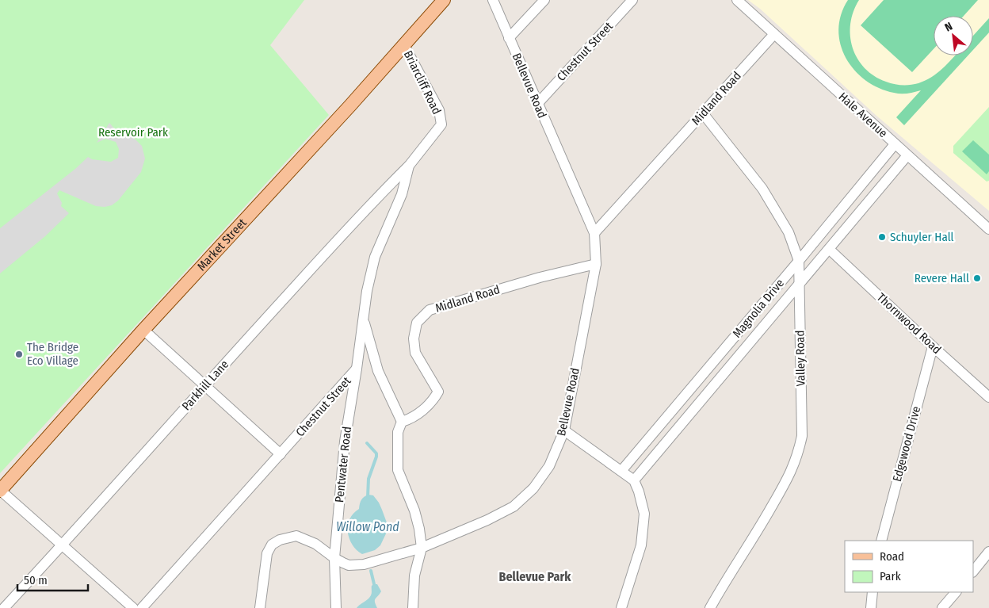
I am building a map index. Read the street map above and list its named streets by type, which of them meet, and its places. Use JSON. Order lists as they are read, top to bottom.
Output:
{
  "streets": {
    "main road": ["Market Street"],
    "street": [
      "Chestnut Street",
      "Briarcliff Road",
      "Bellevue Road",
      "Midland Road",
      "Hale Avenue",
      "Magnolia Drive",
      "Thornwood Road",
      "Valley Road",
      "Parkhill Lane",
      "Edgewood Drive",
      "Pentwater Road"
    ]
  },
  "crossings": [
    ["Chestnut Street", "Briarcliff Road"],
    ["Chestnut Street", "Bellevue Road"],
    ["Chestnut Street", "Parkhill Lane"],
    ["Chestnut Street", "Pentwater Road"],
    ["Briarcliff Road", "Market Street"],
    ["Bellevue Road", "Midland Road"],
    ["Bellevue Road", "Pentwater Road"],
    ["Midland Road", "Hale Avenue"],
    ["Midland Road", "Valley Road"],
    ["Hale Avenue", "Magnolia Drive"],
    ["Magnolia Drive", "Thornwood Road"],
    ["Magnolia Drive", "Valley Road"],
    ["Thornwood Road", "Edgewood Drive"]
  ],
  "districts": ["Bellevue Park"],
  "water": ["Willow Pond"],
  "parks": ["Reservoir Park"],
  "places": ["Schuyler Hall", "Revere Hall", "The Bridge Eco Village"],
  "legend": ["Road", "Park"],
  "scale_bar": "50 m",
  "north": "top left"
}
